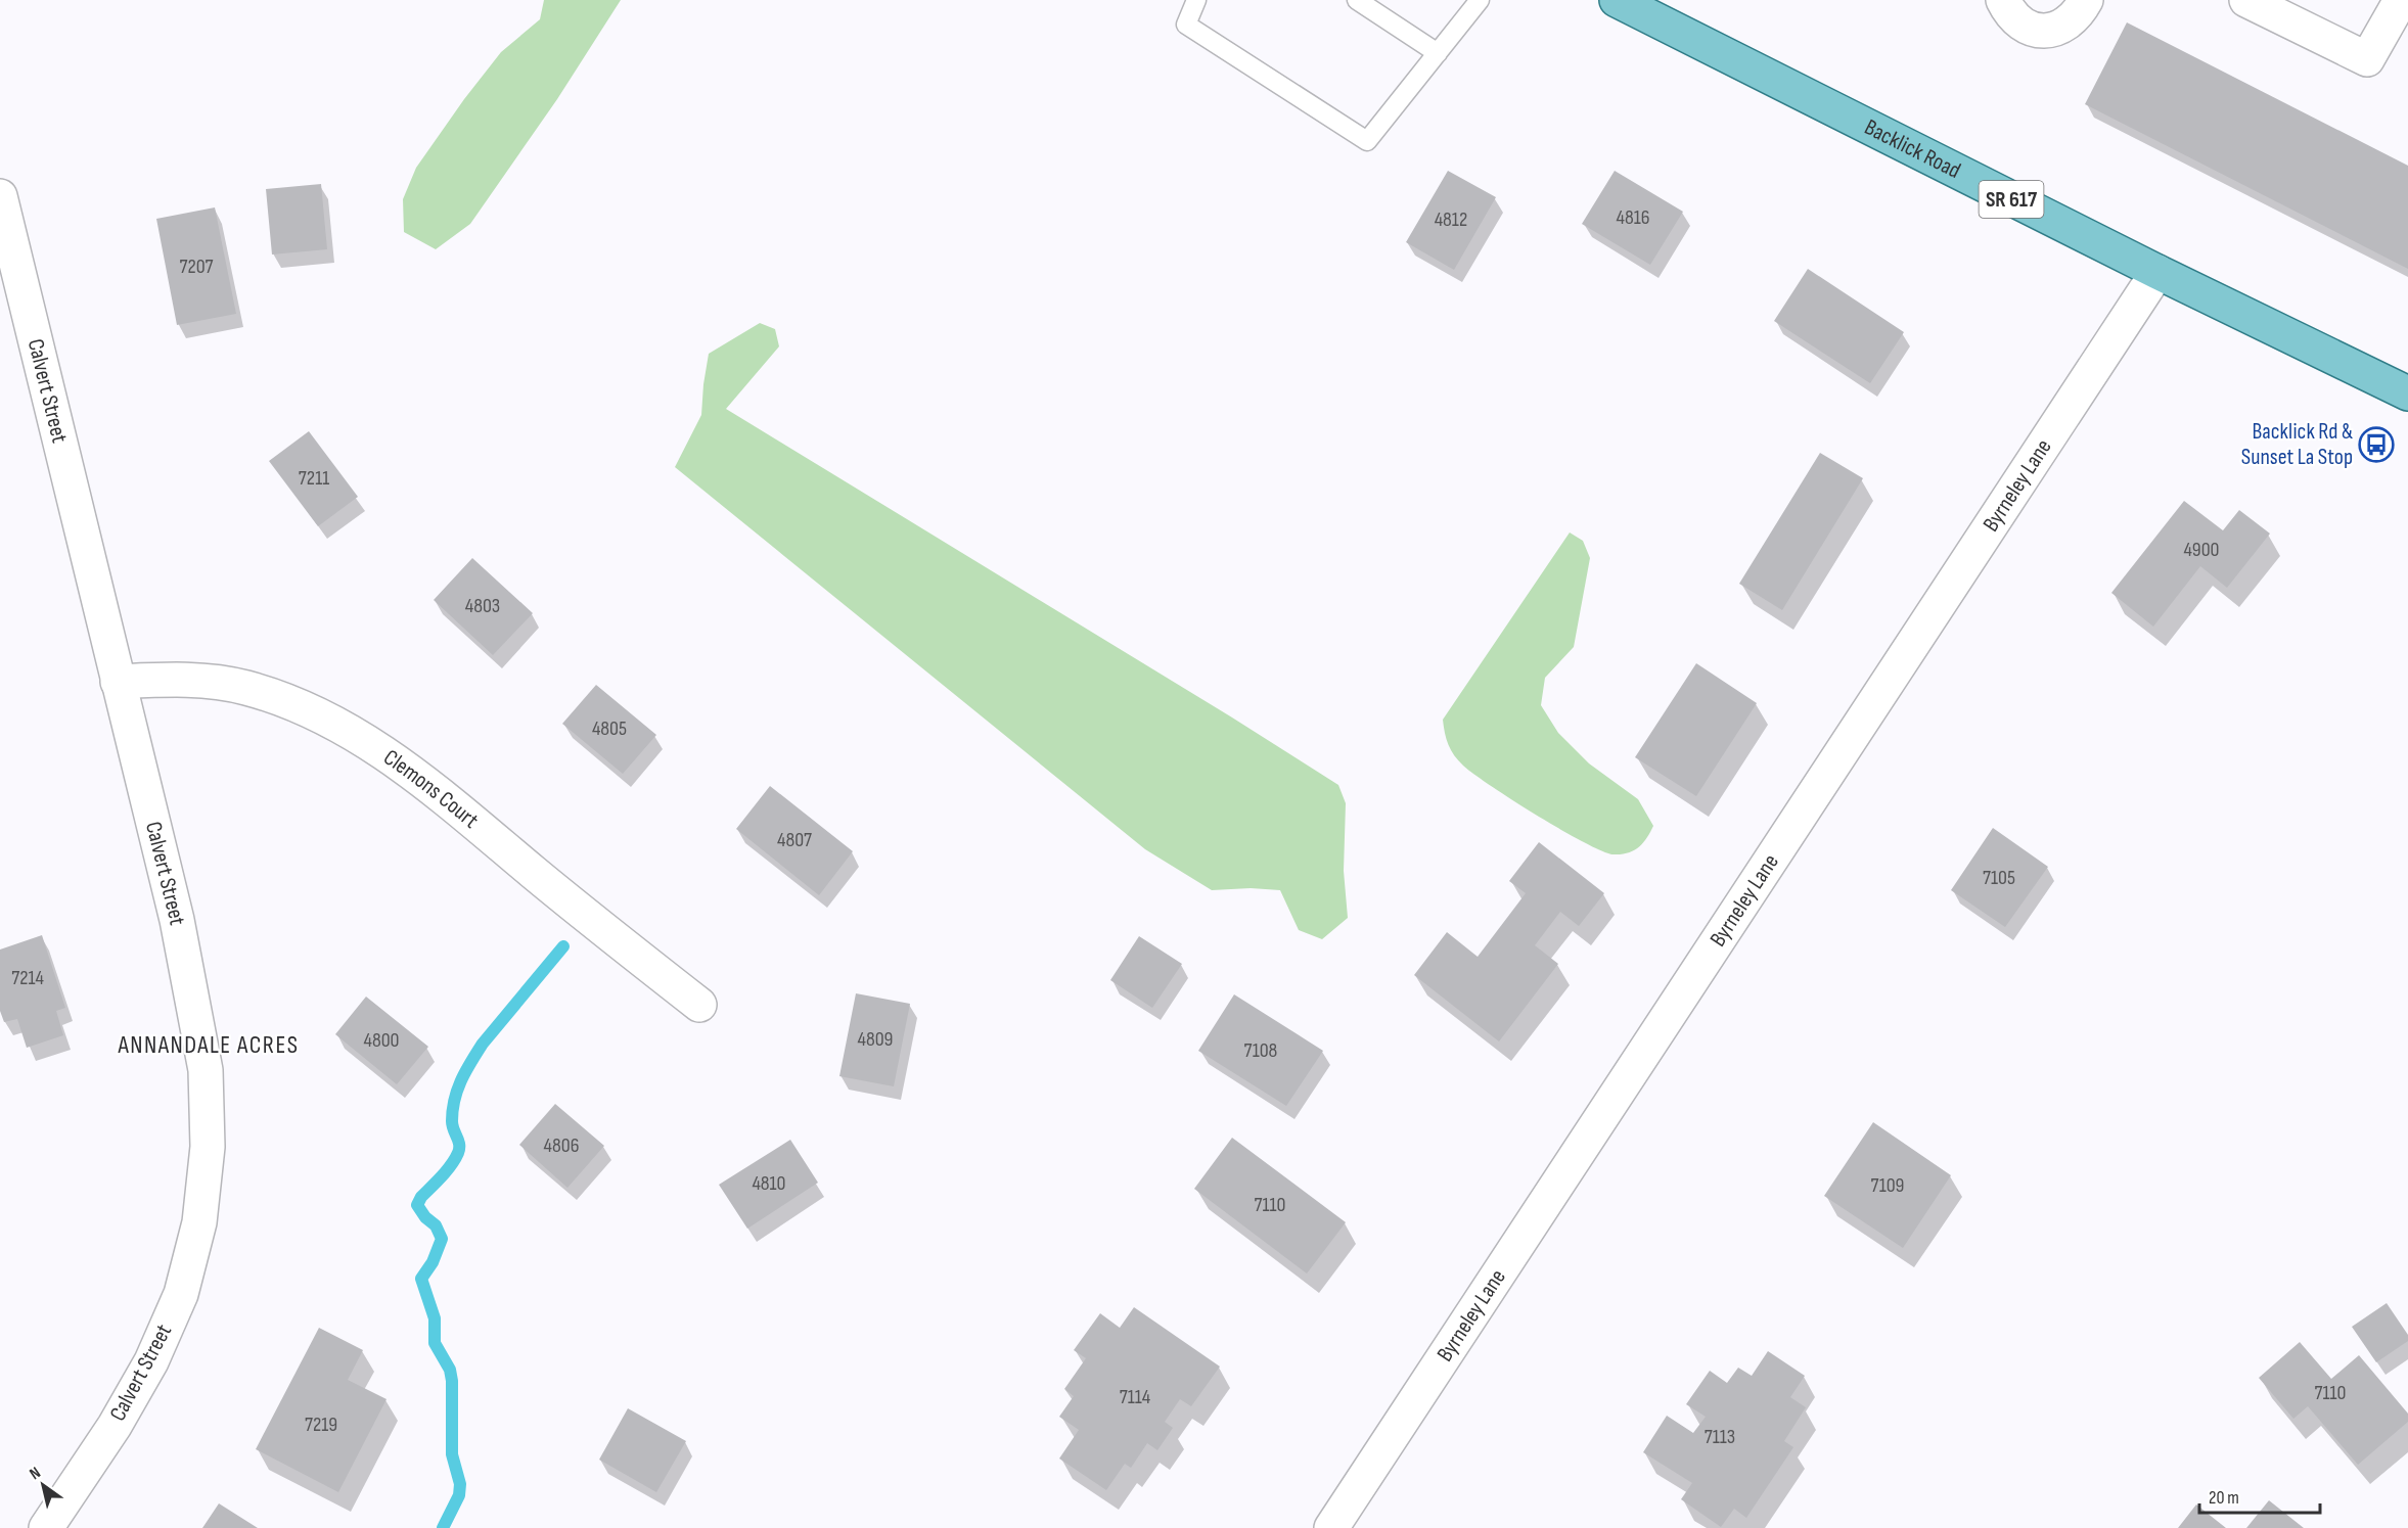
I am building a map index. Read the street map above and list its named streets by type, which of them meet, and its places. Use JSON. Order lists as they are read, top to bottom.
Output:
{
  "streets": {
    "main road": ["Backlick Road", "SR 617"],
    "street": ["Calvert Street", "Byrneley Lane", "Clemons Court"]
  },
  "crossings": [
    ["Backlick Road", "Byrneley Lane"],
    ["Calvert Street", "Clemons Court"]
  ],
  "districts": ["ANNANDALE ACRES"],
  "places": {
    "bus stop": ["Backlick Rd & Sunset La Stop"]
  },
  "house_numbers": [
    "4816",
    "4812",
    "7207",
    "7211",
    "4900",
    "4803",
    "4805",
    "4807",
    "7105",
    "7214",
    "4809",
    "4800",
    "7108",
    "4806",
    "4810",
    "7109",
    "7110",
    "7110",
    "7114",
    "7219",
    "7113"
  ],
  "scale_bar": "20 m",
  "north": "top left"
}
